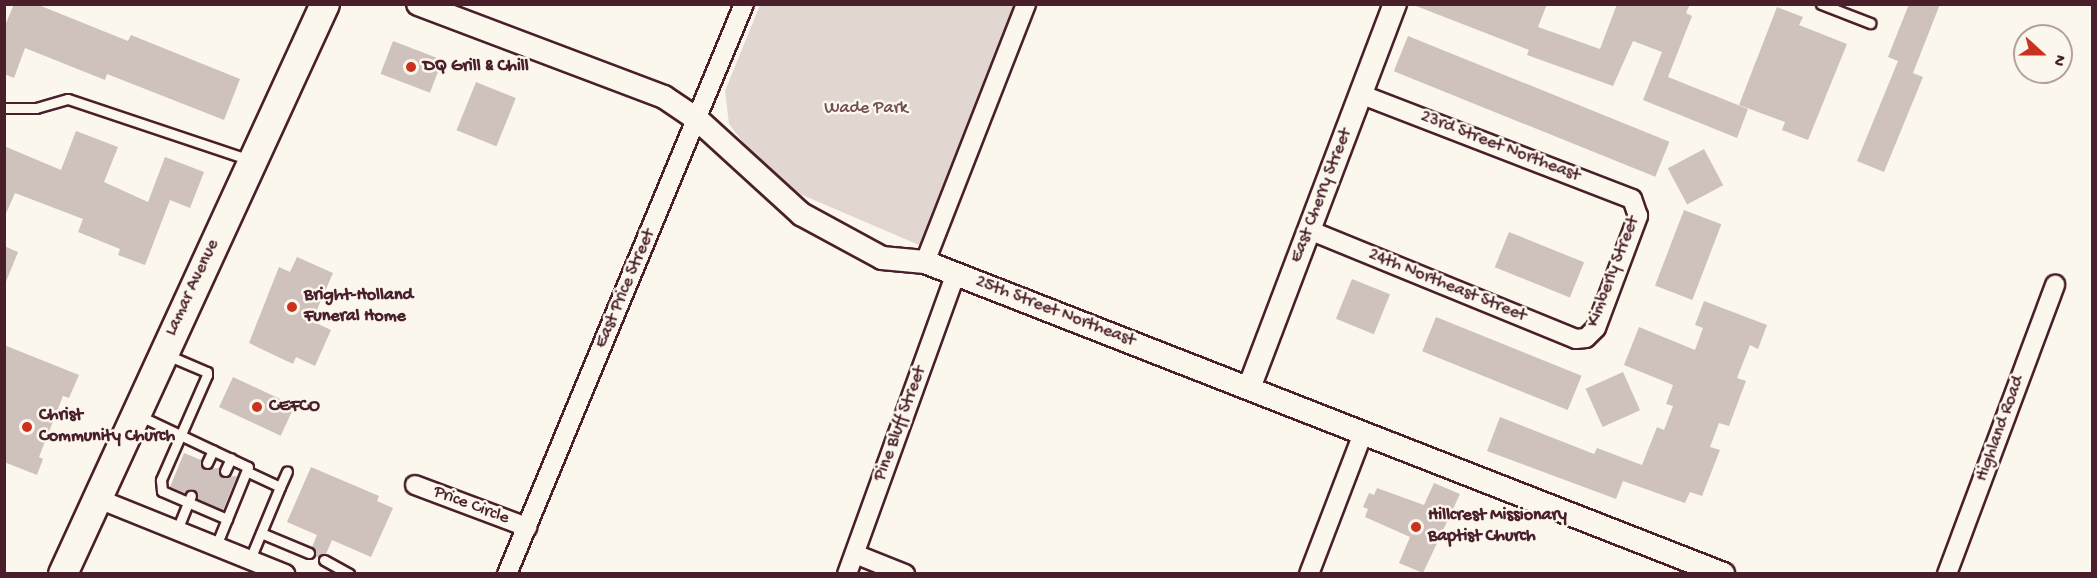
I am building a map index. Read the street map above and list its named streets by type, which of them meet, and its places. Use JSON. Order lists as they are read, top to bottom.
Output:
{
  "streets": {
    "main road": ["Lamar Avenue"],
    "street": [
      "23rd Street Northeast",
      "East Cherry Street",
      "Kimberly Street",
      "24th Northeast Street",
      "East Price Street",
      "25th Street Northeast",
      "Pine Bluff Street",
      "Highland Road",
      "Price Circle"
    ]
  },
  "crossings": [
    ["23rd Street Northeast", "East Cherry Street"],
    ["23rd Street Northeast", "Kimberly Street"],
    ["East Cherry Street", "24th Northeast Street"],
    ["East Cherry Street", "25th Street Northeast"],
    ["Kimberly Street", "24th Northeast Street"],
    ["East Price Street", "25th Street Northeast"],
    ["East Price Street", "Price Circle"],
    ["25th Street Northeast", "Pine Bluff Street"]
  ],
  "parks": ["Wade Park"],
  "places": [
    "DQ Grill & Chill",
    "Bright-Holland Funeral Home",
    "CEFCO",
    "Christ Community Church",
    "Hillcrest Missionary Baptist Church"
  ],
  "north": "right"
}
